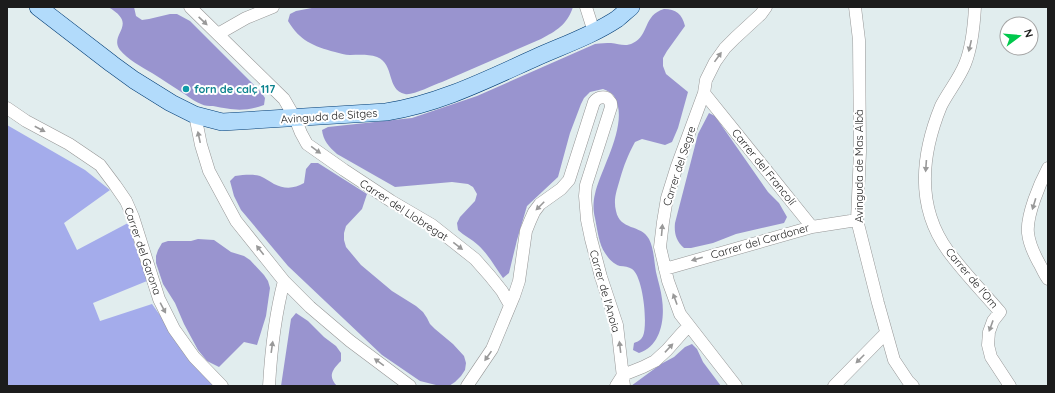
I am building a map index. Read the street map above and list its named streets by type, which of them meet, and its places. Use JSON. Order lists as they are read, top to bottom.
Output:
{
  "streets": {
    "street": [
      "Avinguda de Sitges",
      "Carrer del Segre",
      "Avinguda de Mas Albà",
      "Carrer del Francolí",
      "Carrer del Llobregat",
      "Carrer del Cardoner",
      "Carrer del Garona",
      "Carrer de l'Om",
      "Carrer de l'Anoia"
    ]
  },
  "crossings": [
    ["Avinguda de Sitges", "Carrer del Llobregat"],
    ["Carrer del Segre", "Carrer del Francolí"],
    ["Carrer del Segre", "Carrer del Cardoner"],
    ["Avinguda de Mas Albà", "Carrer del Cardoner"],
    ["Carrer del Francolí", "Carrer del Cardoner"]
  ],
  "one_way": [
    "Carrer del Segre",
    "Carrer del Llobregat",
    "Carrer del Cardoner",
    "Carrer de l'Om",
    "Carrer de l'Anoia"
  ],
  "places": ["forn de calç 117"],
  "north": "right"
}
